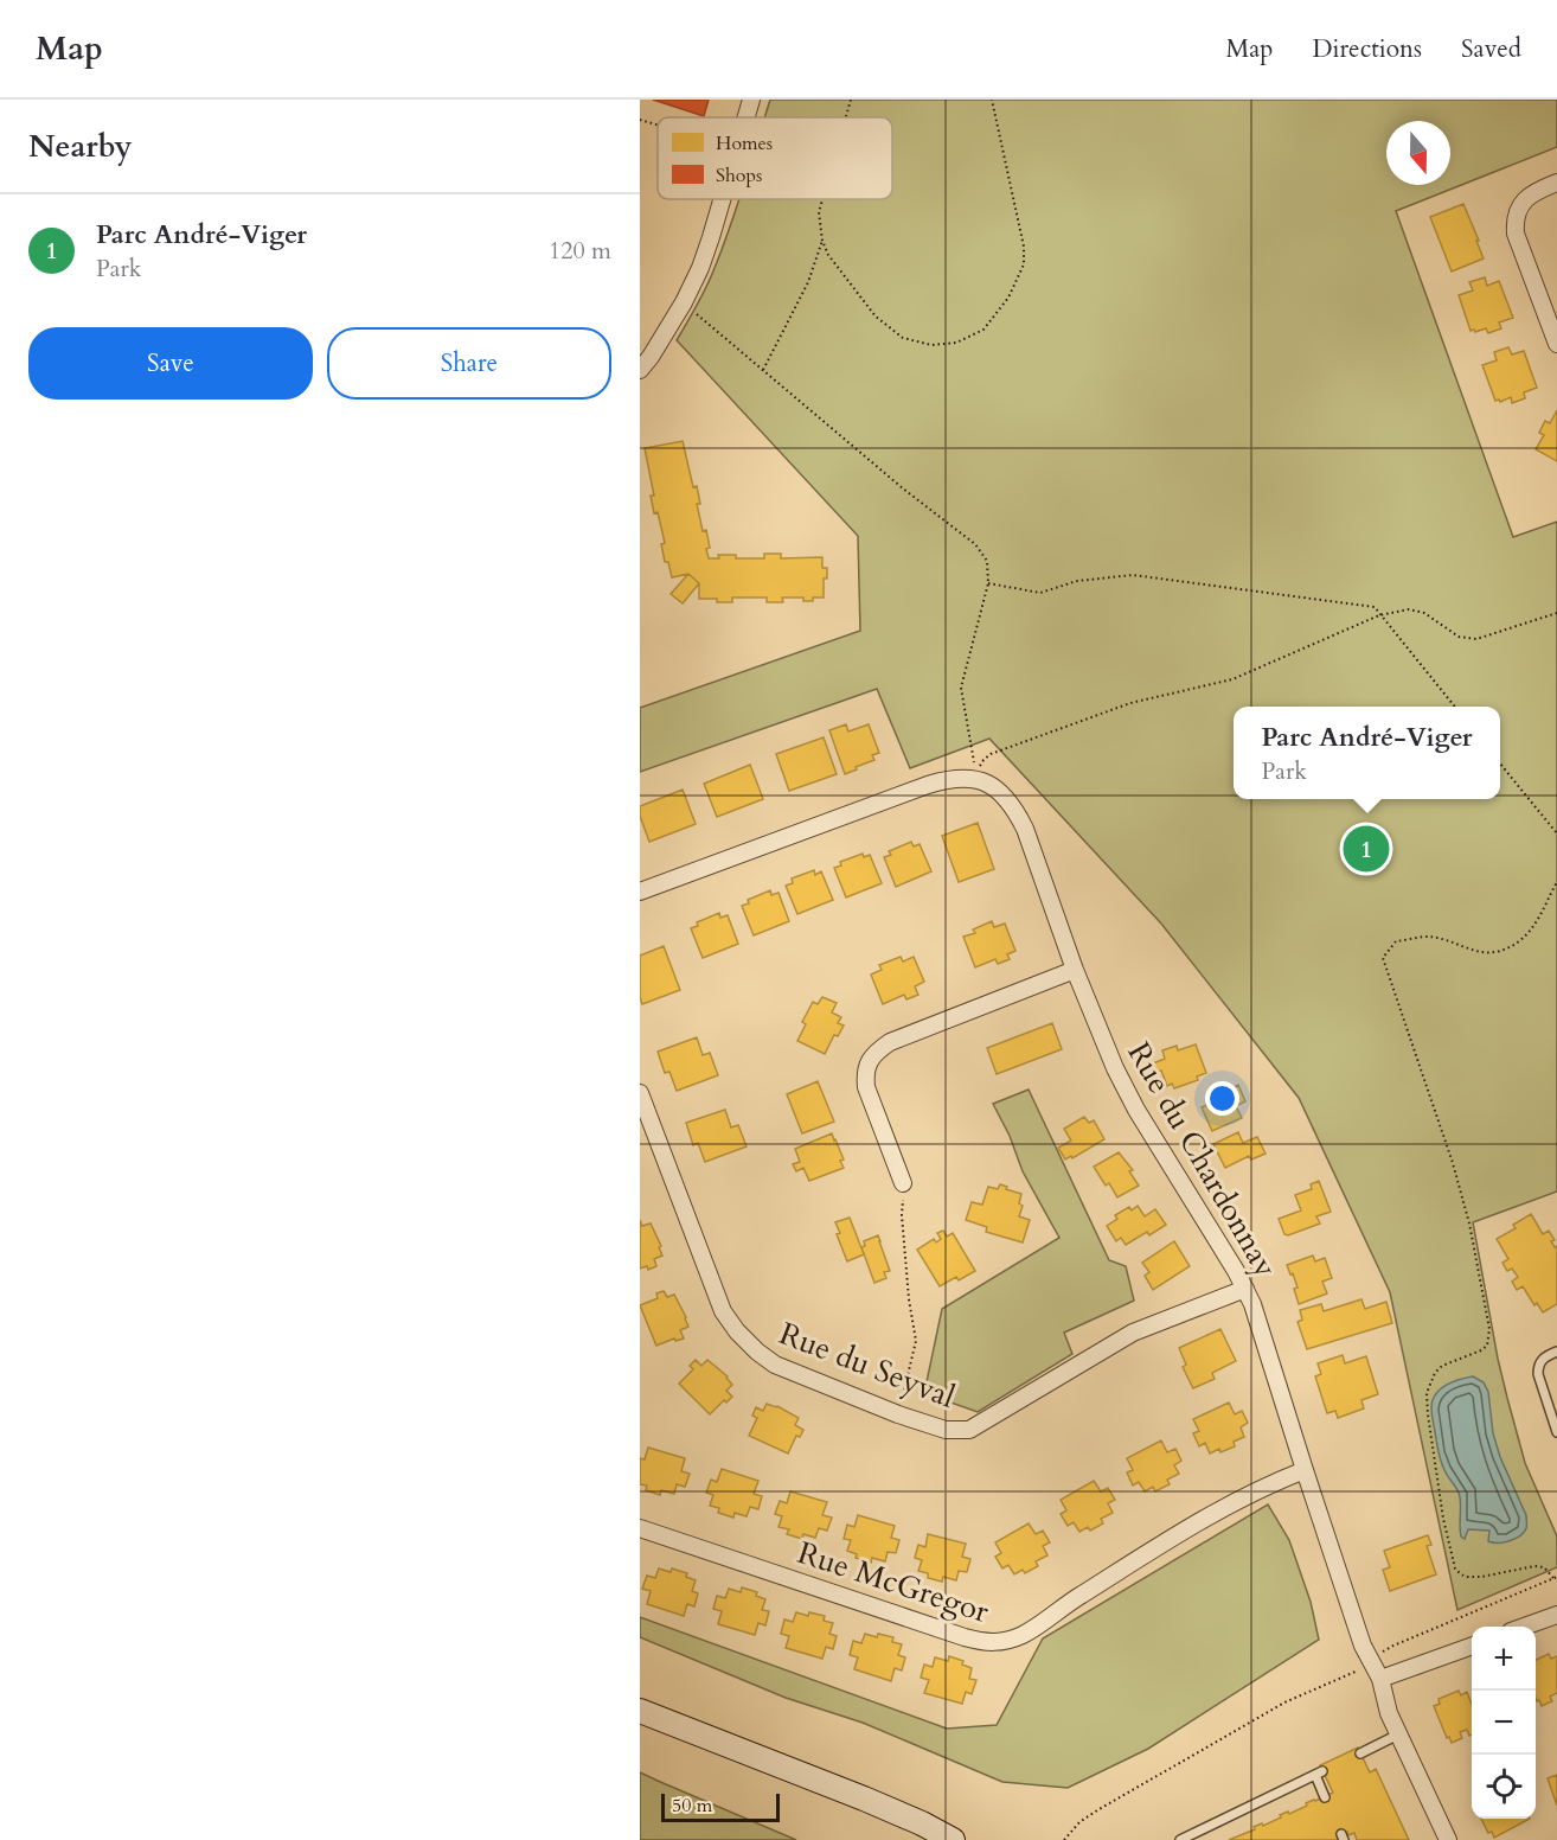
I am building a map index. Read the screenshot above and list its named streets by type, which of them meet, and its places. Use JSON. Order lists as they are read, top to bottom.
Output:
{
  "streets": {
    "street": ["Rue du Chardonnay", "Rue du Seyval", "Rue McGregor"]
  },
  "crossings": [
    ["Rue du Chardonnay", "Rue du Seyval"],
    ["Rue du Chardonnay", "Rue McGregor"]
  ],
  "legend": ["Homes", "Shops"],
  "scale_bar": "50 m",
  "north": "bottom",
  "page": {
    "header": "Map",
    "nav": ["Map", "Directions", "Saved"],
    "heading": "Nearby",
    "list": [
      {
        "mark": "1",
        "name": "Parc André-Viger",
        "note": "Park",
        "value": "120 m"
      }
    ],
    "buttons": ["Save", "Share"],
    "popup": ["Parc André-Viger", "Park"],
    "pins": "1",
    "map_buttons": ["+", "−"],
    "scale": "50 m"
  }
}
